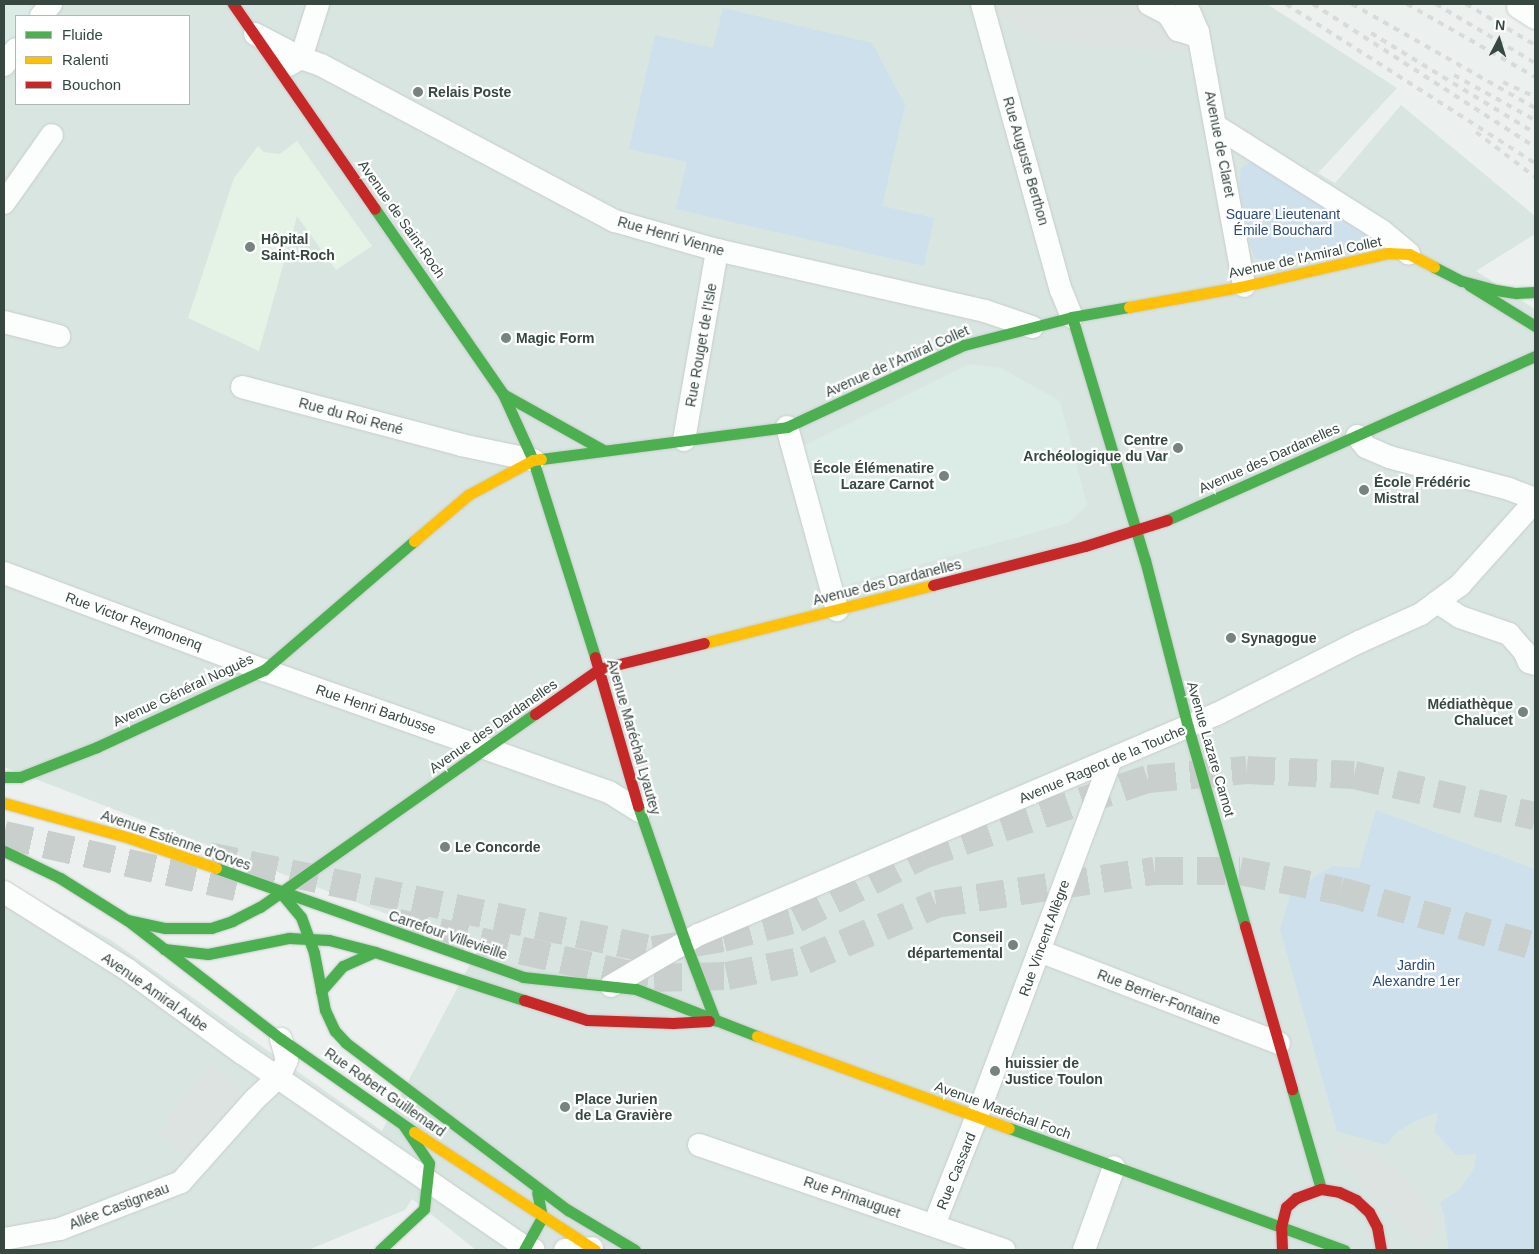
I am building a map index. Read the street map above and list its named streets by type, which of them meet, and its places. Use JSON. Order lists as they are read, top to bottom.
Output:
{
  "streets": {
    "main road": [
      "Avenue de Saint-Roch",
      "Avenue de l'Amiral Collet",
      "Avenue des Dardanelles",
      "Avenue Général Noguès",
      "Avenue Maréchal Lyautey",
      "Avenue Lazare Carnot",
      "Avenue Estienne d'Orves",
      "Carrefour Villevieille",
      "Rue Robert Guillemard",
      "Avenue Maréchal Foch"
    ],
    "street": [
      "Avenue de Claret",
      "Rue Auguste Berthon",
      "Rue Henri Vienne",
      "Rue Rouget de l'Isle",
      "Rue du Roi René",
      "Rue Victor Reymonenq",
      "Rue Henri Barbusse",
      "Avenue Rageot de la Touche",
      "Rue Vincent Allègre",
      "Avenue Amiral Aube",
      "Rue Berrier-Fontaine",
      "Rue Cassard",
      "Rue Primauguet",
      "Allée Castigneau"
    ]
  },
  "crossings": [
    ["Avenue de Claret", "Avenue de l'Amiral Collet"],
    ["Rue Auguste Berthon", "Avenue de l'Amiral Collet"],
    ["Rue Auguste Berthon", "Avenue Lazare Carnot"],
    ["Avenue de Saint-Roch", "Rue Henri Vienne"],
    ["Avenue de Saint-Roch", "Avenue de l'Amiral Collet"],
    ["Avenue de Saint-Roch", "Rue du Roi René"],
    ["Avenue de Saint-Roch", "Avenue Général Noguès"],
    ["Avenue de Saint-Roch", "Avenue Maréchal Lyautey"],
    ["Rue Henri Vienne", "Avenue de l'Amiral Collet"],
    ["Rue Henri Vienne", "Rue Rouget de l'Isle"],
    ["Avenue de l'Amiral Collet", "Rue Rouget de l'Isle"],
    ["Avenue de l'Amiral Collet", "Rue du Roi René"],
    ["Avenue de l'Amiral Collet", "Avenue Général Noguès"],
    ["Avenue de l'Amiral Collet", "Avenue Maréchal Lyautey"],
    ["Avenue de l'Amiral Collet", "Avenue Lazare Carnot"],
    ["Rue du Roi René", "Avenue Général Noguès"],
    ["Rue du Roi René", "Avenue Maréchal Lyautey"],
    ["Avenue des Dardanelles", "Rue Henri Barbusse"],
    ["Avenue des Dardanelles", "Avenue Maréchal Lyautey"],
    ["Avenue des Dardanelles", "Avenue Lazare Carnot"],
    ["Avenue des Dardanelles", "Avenue Estienne d'Orves"],
    ["Avenue des Dardanelles", "Carrefour Villevieille"],
    ["Rue Victor Reymonenq", "Avenue Général Noguès"],
    ["Rue Victor Reymonenq", "Rue Henri Barbusse"],
    ["Avenue Général Noguès", "Rue Henri Barbusse"],
    ["Avenue Général Noguès", "Avenue Maréchal Lyautey"],
    ["Rue Henri Barbusse", "Avenue Maréchal Lyautey"],
    ["Avenue Maréchal Lyautey", "Avenue Rageot de la Touche"],
    ["Avenue Maréchal Lyautey", "Carrefour Villevieille"],
    ["Avenue Maréchal Lyautey", "Avenue Maréchal Foch"],
    ["Avenue Lazare Carnot", "Avenue Rageot de la Touche"],
    ["Avenue Lazare Carnot", "Rue Berrier-Fontaine"],
    ["Avenue Rageot de la Touche", "Carrefour Villevieille"],
    ["Avenue Rageot de la Touche", "Rue Vincent Allègre"],
    ["Avenue Estienne d'Orves", "Carrefour Villevieille"],
    ["Carrefour Villevieille", "Avenue Maréchal Foch"],
    ["Rue Vincent Allègre", "Rue Berrier-Fontaine"],
    ["Rue Vincent Allègre", "Avenue Maréchal Foch"],
    ["Rue Vincent Allègre", "Rue Cassard"],
    ["Avenue Amiral Aube", "Allée Castigneau"],
    ["Avenue Maréchal Foch", "Rue Cassard"],
    ["Rue Cassard", "Rue Primauguet"]
  ],
  "parks": ["Square Lieutenant Émile Bouchard", "Jardin Alexandre 1er"],
  "places": [
    "Relais Poste",
    "Hôpital Saint-Roch",
    "Magic Form",
    "Centre Archéologique du Var",
    "École Élémenatire Lazare Carnot",
    "École Frédéric Mistral",
    "Synagogue",
    "Médiathèque Chalucet",
    "Le Concorde",
    "Conseil départemental",
    "huissier de Justice Toulon",
    "Place Jurien de La Gravière"
  ],
  "legend": ["Fluide", "Ralenti", "Bouchon"],
  "north": "top"
}
